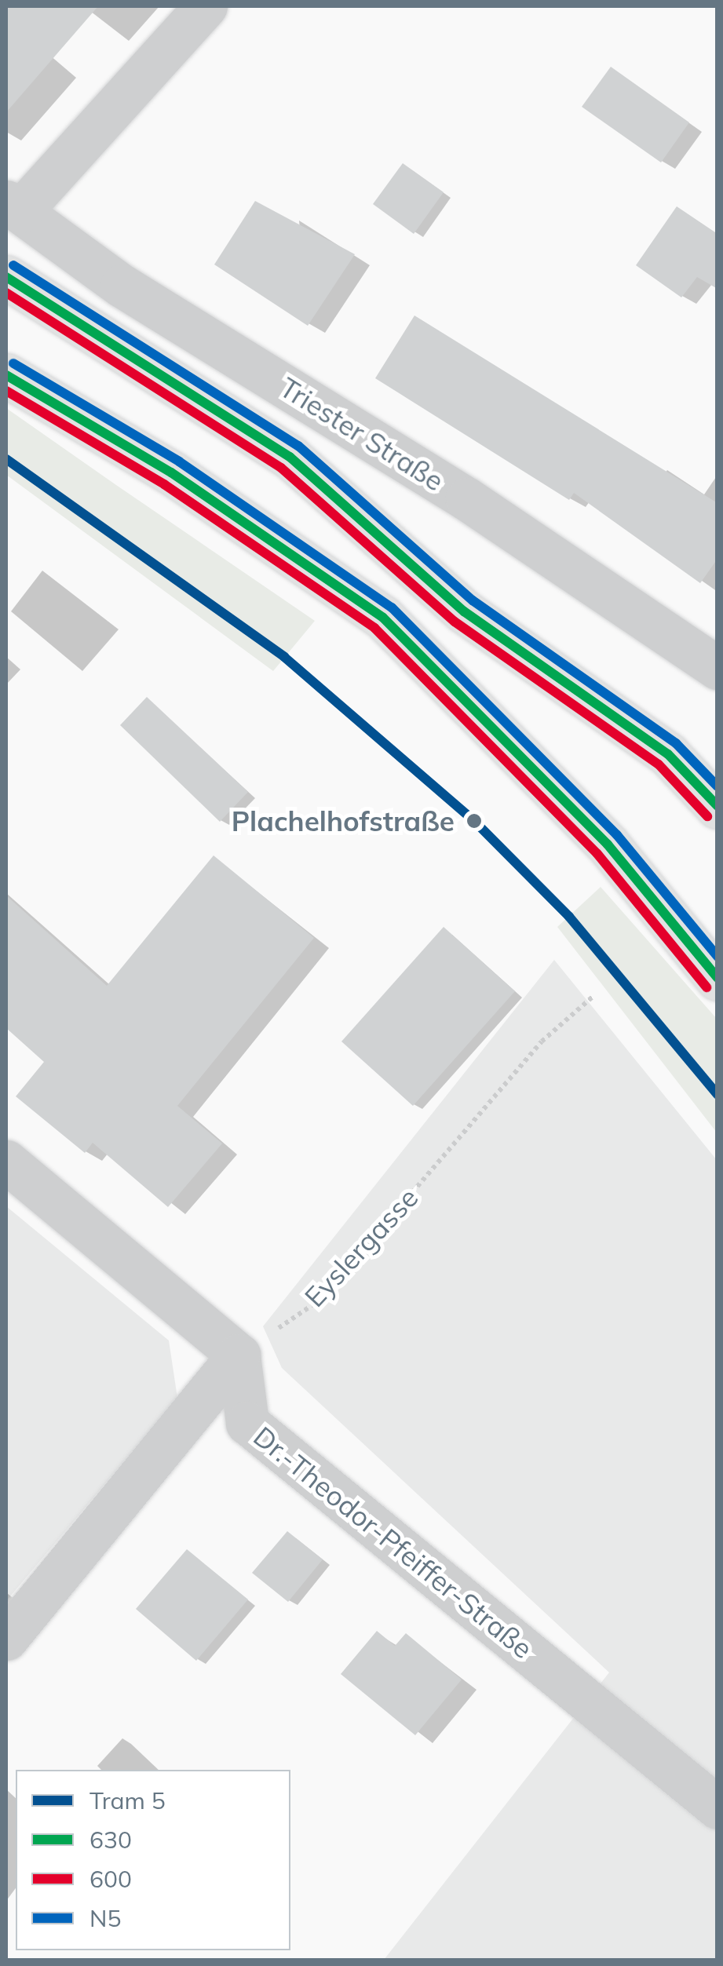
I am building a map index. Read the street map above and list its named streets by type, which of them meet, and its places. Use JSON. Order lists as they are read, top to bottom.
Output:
{
  "streets": {
    "street": ["Triester Straße", "Dr.-Theodor-Pfeiffer-Straße"],
    "path": ["Eyslergasse"]
  },
  "crossings": [
    ["Eyslergasse", "Dr.-Theodor-Pfeiffer-Straße"]
  ],
  "places": ["Plachelhofstraße"],
  "lines": [
    "transit line N5",
    "transit line 630",
    "transit line 600",
    "tram line 5"
  ],
  "legend": [
    "Tram 5",
    "630",
    "600",
    "N5"
  ]
}
